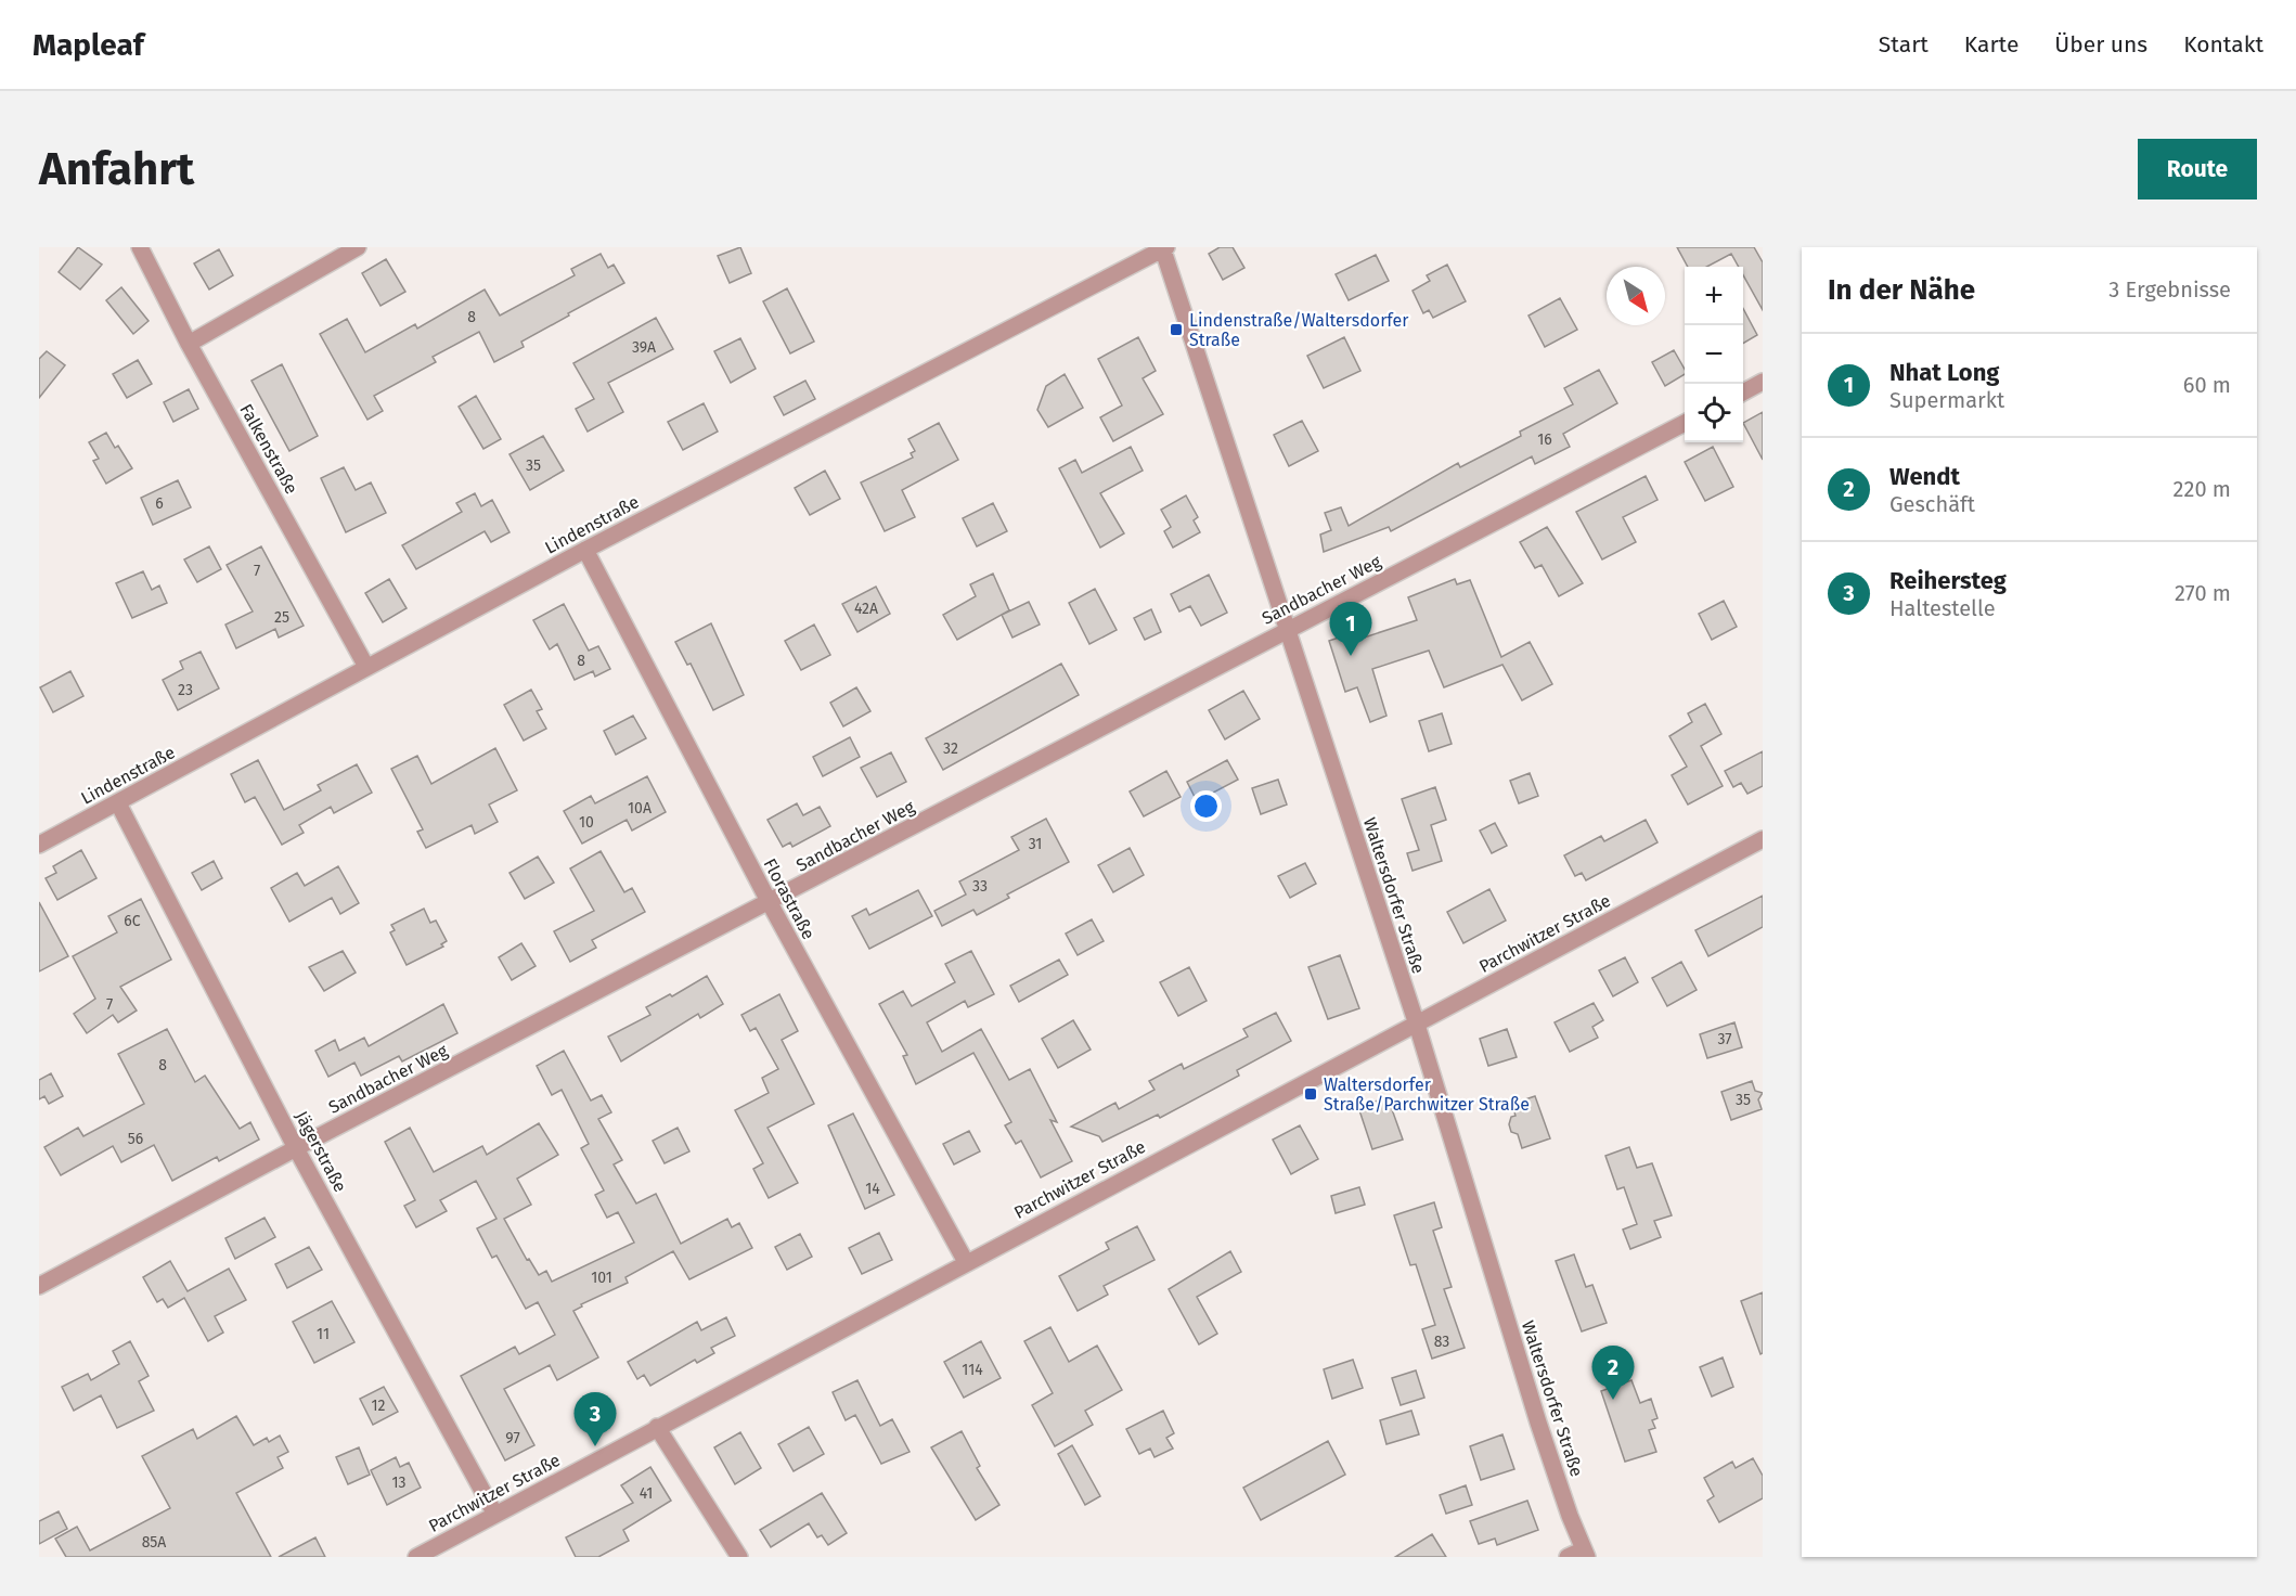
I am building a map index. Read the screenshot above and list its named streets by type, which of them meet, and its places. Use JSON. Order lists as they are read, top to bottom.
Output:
{
  "streets": {
    "street": [
      "Falkenstraße",
      "Lindenstraße",
      "Sandbacher Weg",
      "Waltersdorfer Straße",
      "Florastraße",
      "Parchwitzer Straße",
      "Jägerstraße"
    ]
  },
  "crossings": [
    ["Falkenstraße", "Lindenstraße"],
    ["Lindenstraße", "Waltersdorfer Straße"],
    ["Lindenstraße", "Florastraße"],
    ["Lindenstraße", "Jägerstraße"],
    ["Sandbacher Weg", "Waltersdorfer Straße"],
    ["Sandbacher Weg", "Florastraße"],
    ["Sandbacher Weg", "Jägerstraße"],
    ["Waltersdorfer Straße", "Parchwitzer Straße"],
    ["Florastraße", "Parchwitzer Straße"],
    ["Parchwitzer Straße", "Jägerstraße"]
  ],
  "places": {
    "transit": ["Lindenstraße/Waltersdorfer Straße", "Waltersdorfer Straße/Parchwitzer Straße"]
  },
  "house_numbers": [
    "8",
    "39A",
    "16",
    "35",
    "6",
    "7",
    "42A",
    "25",
    "8",
    "23",
    "32",
    "10A",
    "10",
    "31",
    "33",
    "6C",
    "7",
    "37",
    "8",
    "35",
    "56",
    "14",
    "101",
    "11",
    "83",
    "114",
    "12",
    "97",
    "13",
    "41",
    "85A"
  ],
  "north": "bottom right",
  "page": {
    "header": "Mapleaf",
    "nav": [
      "Start",
      "Karte",
      "Über uns",
      "Kontakt"
    ],
    "buttons": "Route",
    "title": "Anfahrt",
    "heading": ["In der Nähe", "3 Ergebnisse"],
    "map_buttons": ["+", "−"],
    "list": [
      {
        "mark": "1",
        "name": "Nhat Long",
        "note": "Supermarkt",
        "value": "60 m"
      },
      {
        "mark": "2",
        "name": "Wendt",
        "note": "Geschäft",
        "value": "220 m"
      },
      {
        "mark": "3",
        "name": "Reihersteg",
        "note": "Haltestelle",
        "value": "270 m"
      }
    ],
    "pins": ["1", "2", "3"]
  }
}
